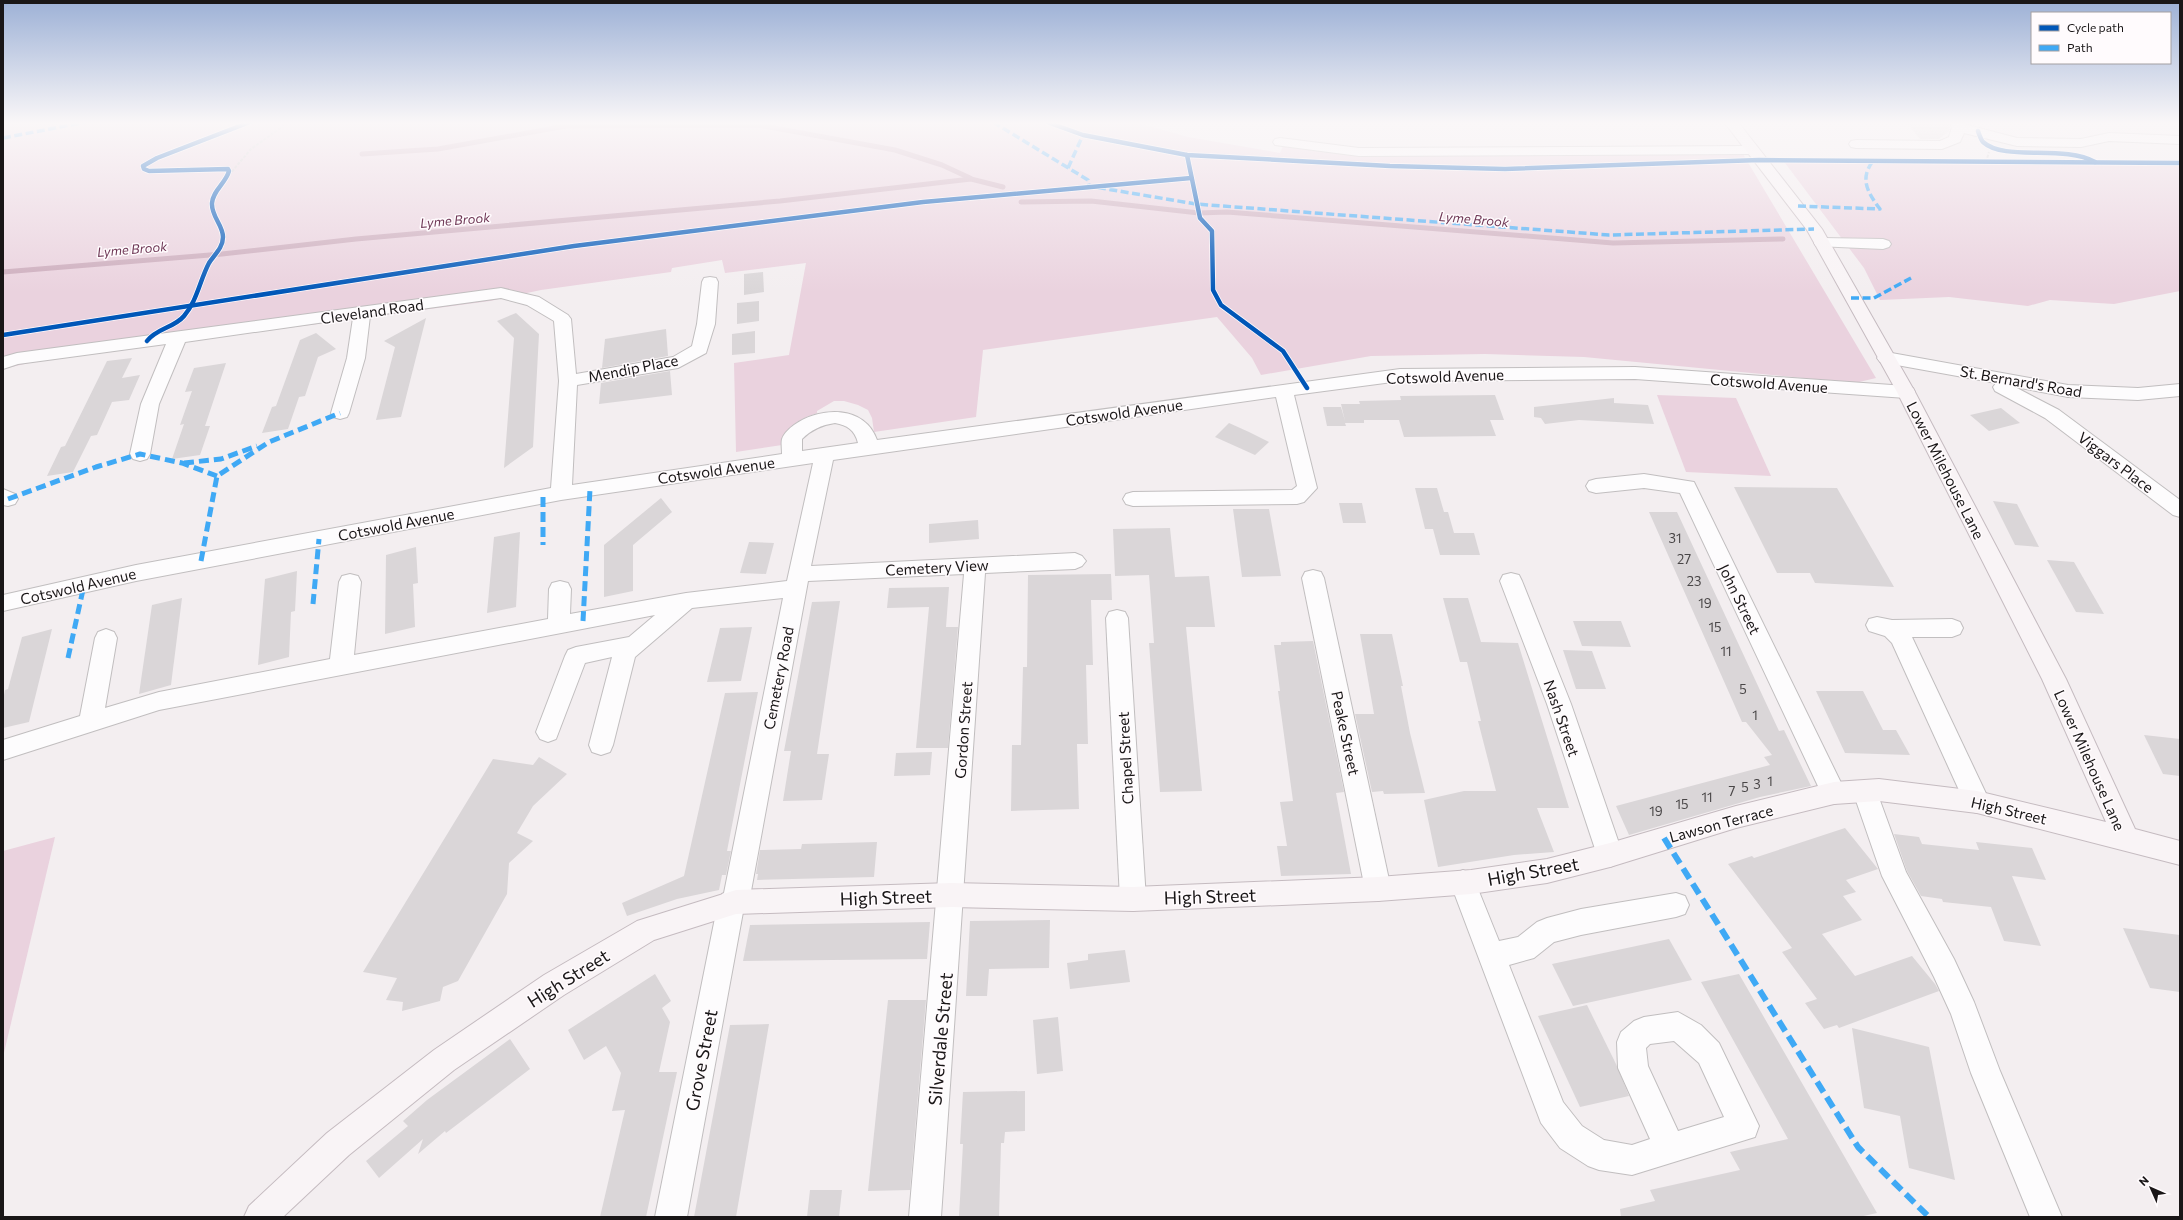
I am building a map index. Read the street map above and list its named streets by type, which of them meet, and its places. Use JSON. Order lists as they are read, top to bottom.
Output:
{
  "streets": {
    "main road": ["Lower Milehouse Lane", "High Street", "Lawson Terrace"],
    "street": [
      "Cleveland Road",
      "Mendip Place",
      "Cotswold Avenue",
      "St. Bernard's Road",
      "Viggars Place",
      "Cemetery View",
      "John Street",
      "Cemetery Road",
      "Nash Street",
      "Gordon Street",
      "Peake Street",
      "Chapel Street",
      "Silverdale Street",
      "Grove Street"
    ]
  },
  "crossings": [
    ["Cleveland Road", "Mendip Place"],
    ["Cleveland Road", "Cotswold Avenue"],
    ["Cotswold Avenue", "Lower Milehouse Lane"],
    ["Cotswold Avenue", "Cemetery Road"],
    ["St. Bernard's Road", "Viggars Place"],
    ["St. Bernard's Road", "Lower Milehouse Lane"],
    ["Lower Milehouse Lane", "High Street"],
    ["Cemetery View", "Cemetery Road"],
    ["Cemetery View", "Gordon Street"],
    ["John Street", "High Street"],
    ["John Street", "Lawson Terrace"],
    ["Cemetery Road", "High Street"],
    ["Cemetery Road", "Grove Street"],
    ["Nash Street", "High Street"],
    ["Nash Street", "Lawson Terrace"],
    ["Gordon Street", "High Street"],
    ["Gordon Street", "Silverdale Street"],
    ["Peake Street", "High Street"],
    ["Chapel Street", "High Street"],
    ["High Street", "Lawson Terrace"],
    ["High Street", "Silverdale Street"],
    ["High Street", "Grove Street"]
  ],
  "water": ["Lyme Brook"],
  "house_numbers": [
    "31",
    "27",
    "23",
    "19",
    "15",
    "11",
    "5",
    "1",
    "1",
    "3",
    "5",
    "7",
    "11",
    "15",
    "19"
  ],
  "legend": ["Cycle path", "Path"],
  "north": "top left"
}
